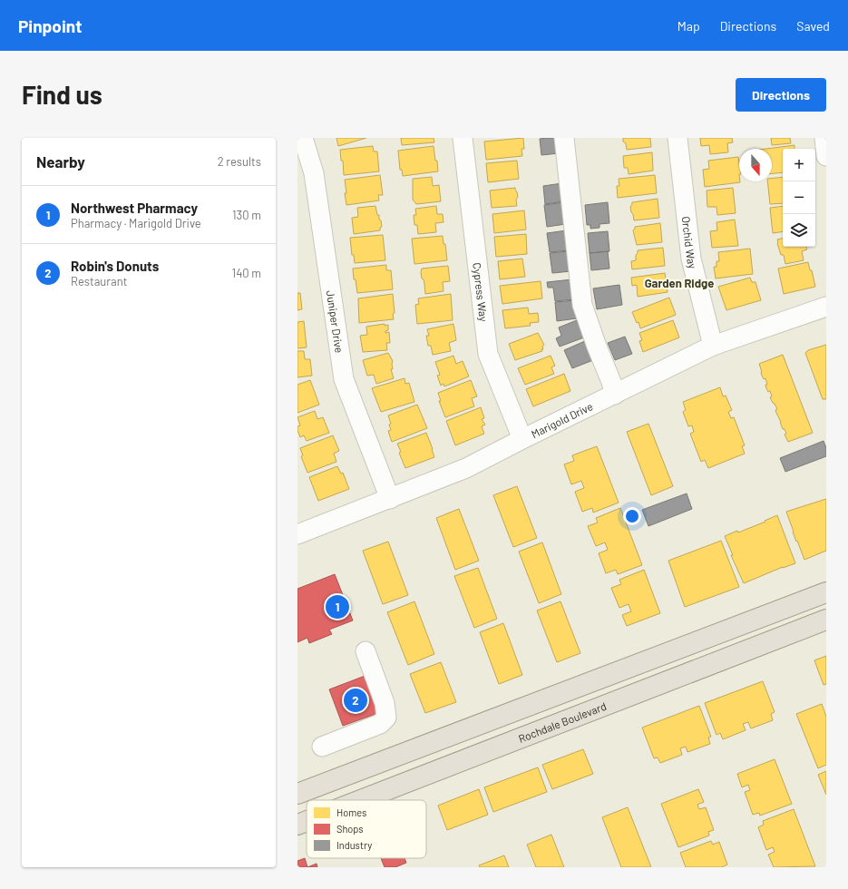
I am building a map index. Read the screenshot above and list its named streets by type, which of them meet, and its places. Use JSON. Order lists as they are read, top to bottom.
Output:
{
  "streets": {
    "main road": ["Rochdale Boulevard"],
    "street": [
      "Orchid Way",
      "Cypress Way",
      "Juniper Drive",
      "Marigold Drive"
    ]
  },
  "crossings": [
    ["Orchid Way", "Marigold Drive"],
    ["Cypress Way", "Marigold Drive"],
    ["Juniper Drive", "Marigold Drive"]
  ],
  "districts": ["Garden Ridge"],
  "legend": ["Homes", "Shops", "Industry"],
  "north": "bottom",
  "page": {
    "header": "Pinpoint",
    "nav": ["Map", "Directions", "Saved"],
    "buttons": "Directions",
    "title": "Find us",
    "heading": ["Nearby", "2 results"],
    "map_buttons": ["+", "−"],
    "list": [
      {
        "mark": "1",
        "name": "Northwest Pharmacy",
        "note": "Pharmacy · Marigold Drive",
        "value": "130 m"
      },
      {
        "mark": "2",
        "name": "Robin's Donuts",
        "note": "Restaurant",
        "value": "140 m"
      }
    ],
    "pins": ["1", "2"]
  }
}
